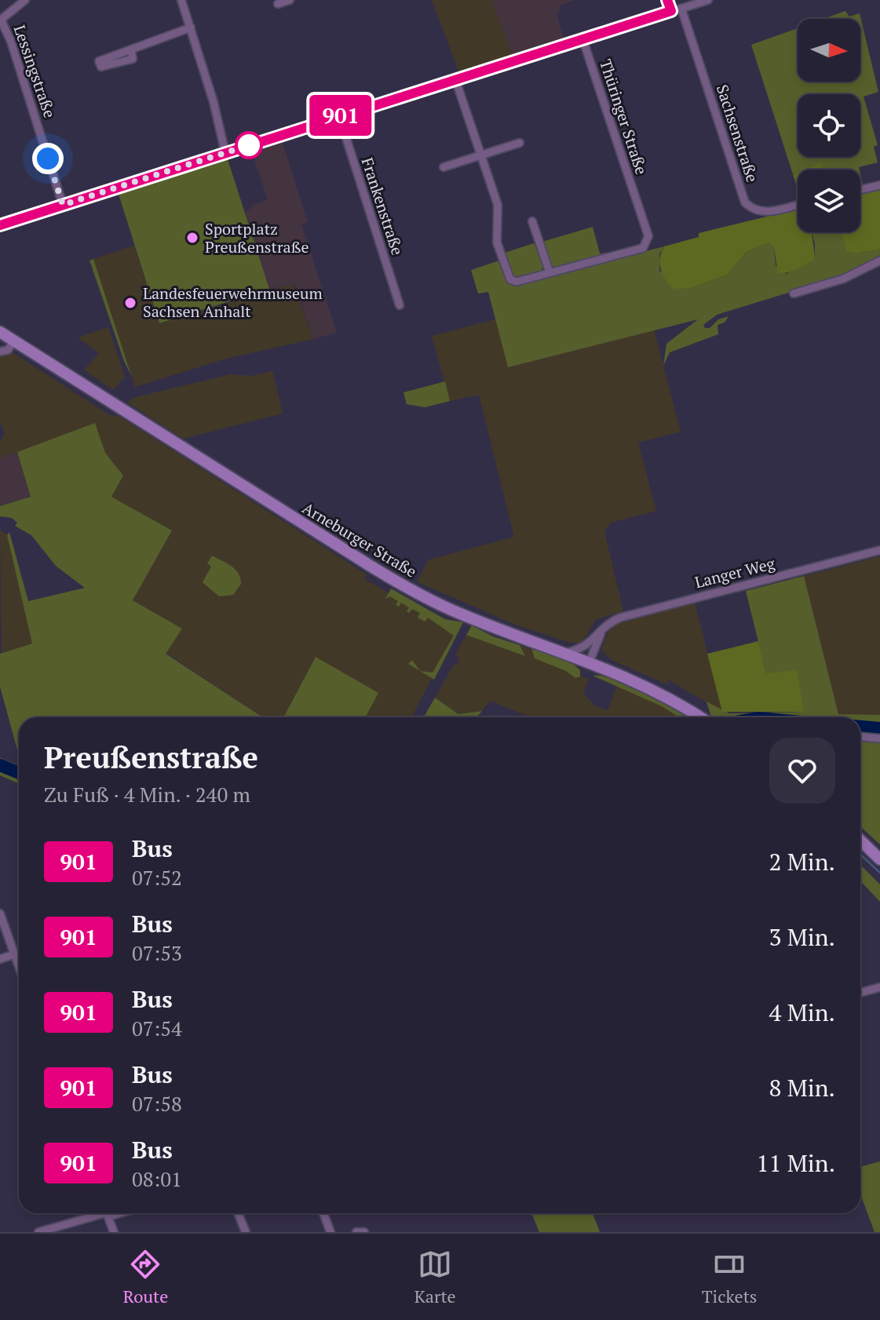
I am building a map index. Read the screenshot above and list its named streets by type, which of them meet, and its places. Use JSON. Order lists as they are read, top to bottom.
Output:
{
  "streets": {
    "main road": ["Arneburger Straße"],
    "street": [
      "Lessingstraße",
      "Thüringer Straße",
      "Sachsenstraße",
      "Frankenstraße",
      "Langer Weg"
    ]
  },
  "crossings": [
    ["Arneburger Straße", "Langer Weg"]
  ],
  "places": ["Sportplatz Preußenstraße", "Landesfeuerwehrmuseum Sachsen Anhalt"],
  "lines": ["bus line 901"],
  "north": "right",
  "page": {
    "on_map": "901",
    "heading": ["Preußenstraße", "Zu Fuß · 4 Min. · 240 m"],
    "list": [
      {
        "mark": "901",
        "name": "Bus",
        "note": "07:52",
        "value": "2 Min."
      },
      {
        "mark": "901",
        "name": "Bus",
        "note": "07:53",
        "value": "3 Min."
      },
      {
        "mark": "901",
        "name": "Bus",
        "note": "07:54",
        "value": "4 Min."
      },
      {
        "mark": "901",
        "name": "Bus",
        "note": "07:58",
        "value": "8 Min."
      },
      {
        "mark": "901",
        "name": "Bus",
        "note": "08:01",
        "value": "11 Min."
      }
    ],
    "tabs": ["Route", "Karte", "Tickets"]
  }
}
